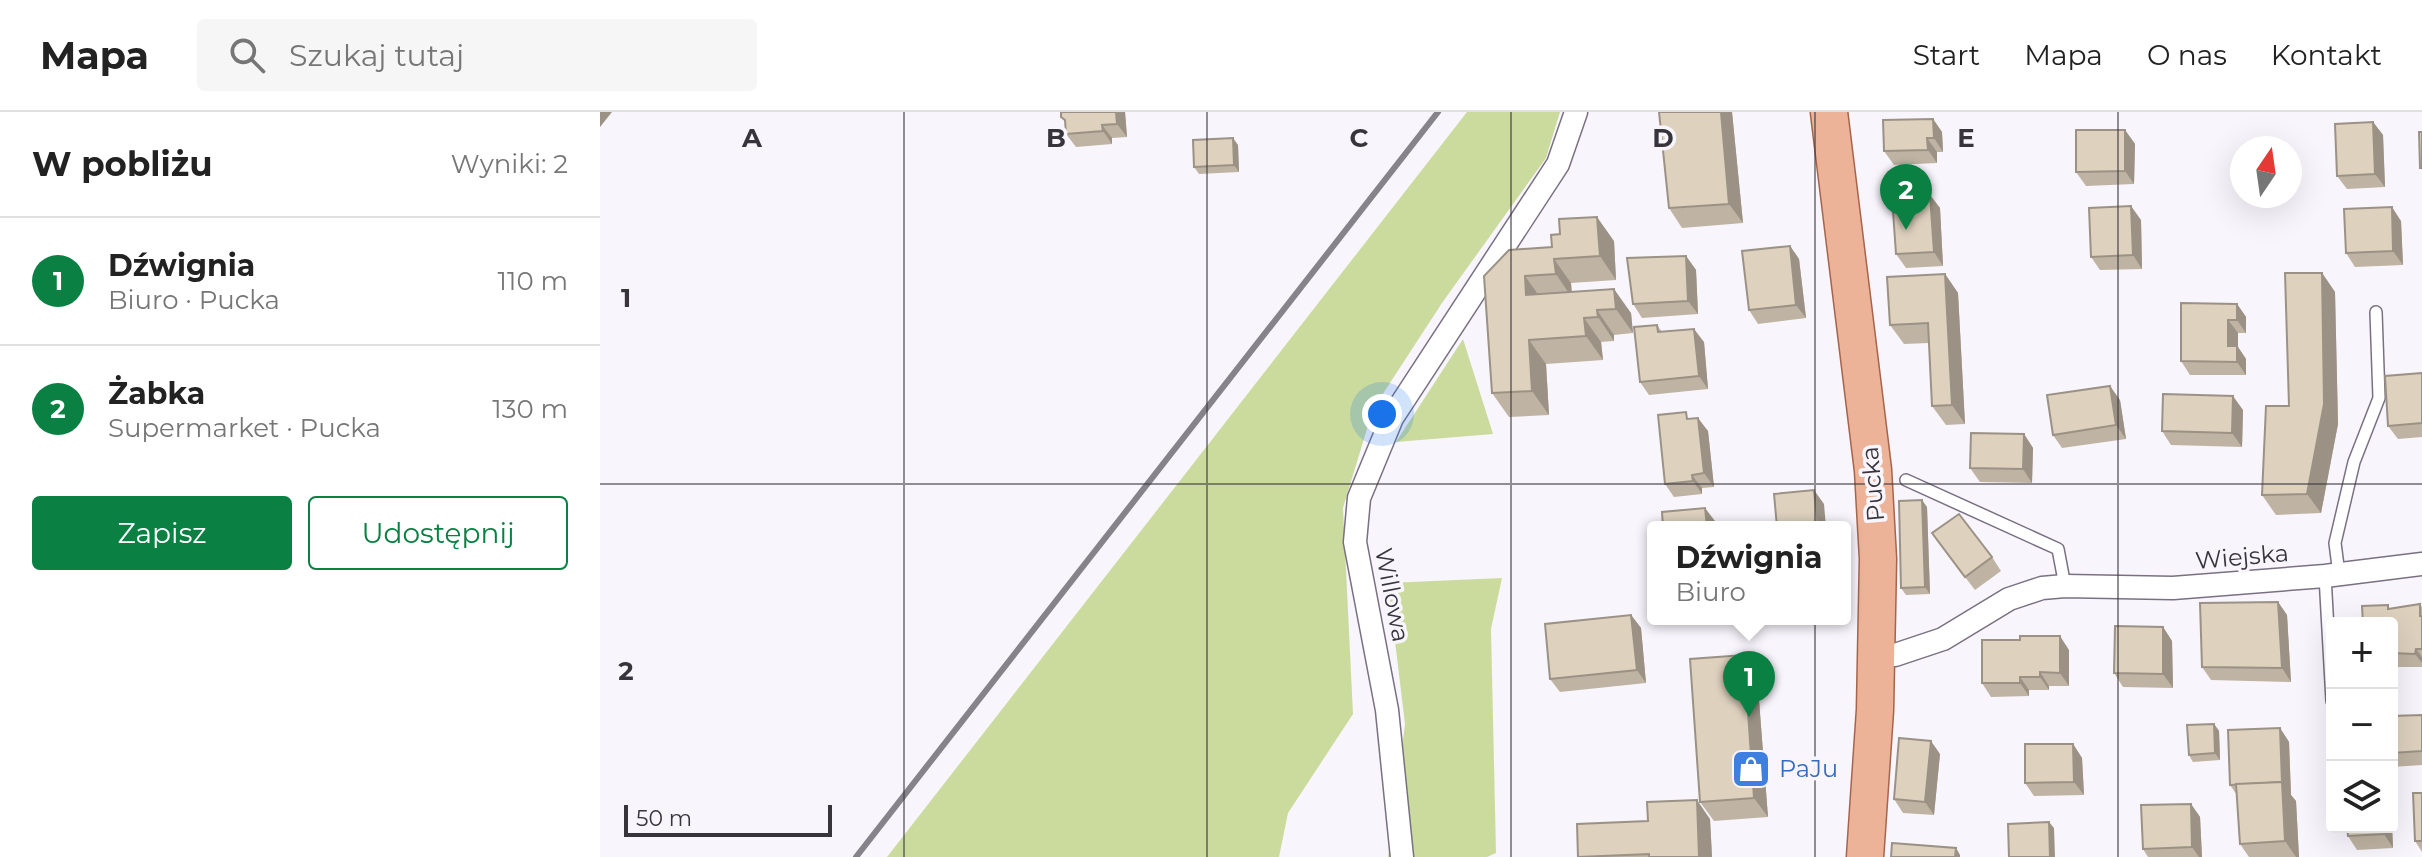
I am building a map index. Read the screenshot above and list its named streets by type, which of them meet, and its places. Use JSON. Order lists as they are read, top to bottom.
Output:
{
  "streets": {
    "main road": ["Pucka"],
    "street": ["Wiejska", "Willowa"]
  },
  "crossings": [
    ["Pucka", "Wiejska"]
  ],
  "places": {
    "shop": ["PaJu"]
  },
  "scale_bar": "50 m",
  "north": "top",
  "page": {
    "header": "Mapa",
    "search": "Szukaj tutaj",
    "nav": [
      "Start",
      "Mapa",
      "O nas",
      "Kontakt"
    ],
    "heading": ["W pobliżu", "Wyniki: 2"],
    "pins": ["2", "1"],
    "list": [
      {
        "mark": "1",
        "name": "Dźwignia",
        "note": "Biuro · Pucka",
        "value": "110 m"
      },
      {
        "mark": "2",
        "name": "Żabka",
        "note": "Supermarket · Pucka",
        "value": "130 m"
      }
    ],
    "buttons": ["Zapisz", "Udostępnij"],
    "popup": ["Dźwignia", "Biuro"],
    "map_buttons": ["+", "−"],
    "scale": "50 m"
  },
  "grid": {
    "columns": [
      "A",
      "B",
      "C",
      "D",
      "E"
    ],
    "rows": ["1", "2"]
  }
}
